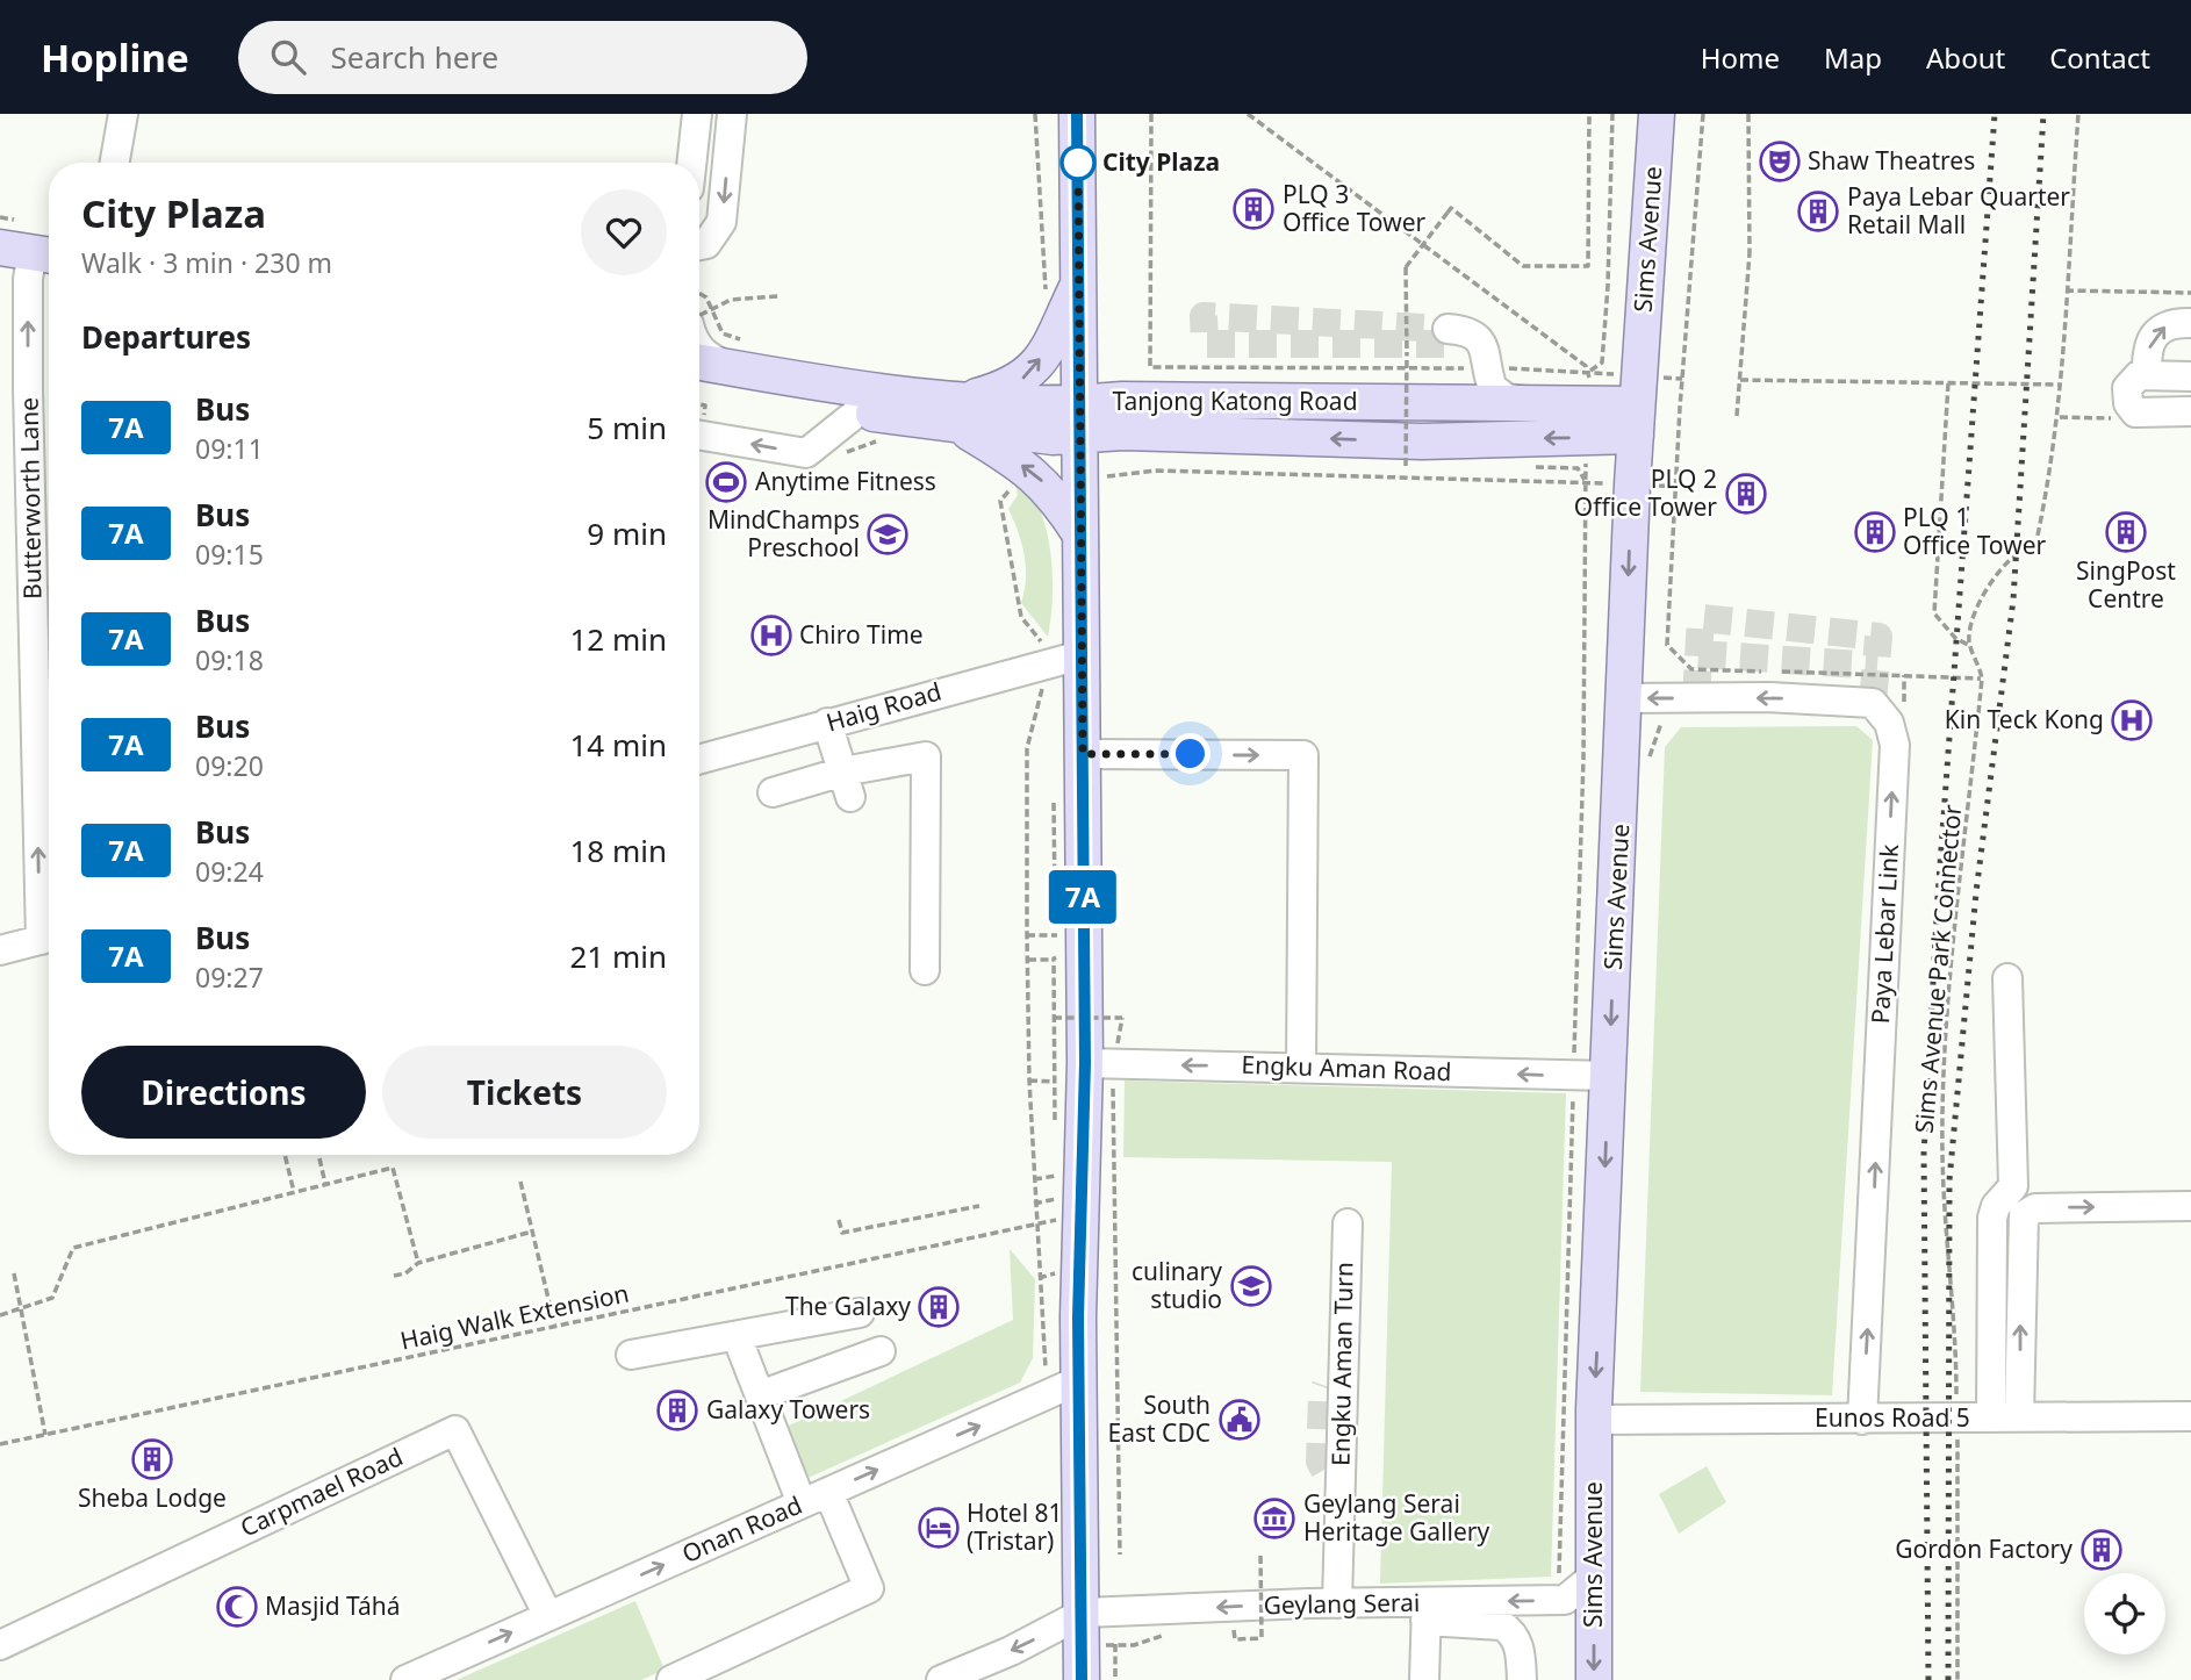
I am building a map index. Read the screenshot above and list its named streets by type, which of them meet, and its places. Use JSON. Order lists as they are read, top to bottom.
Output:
{
  "streets": {
    "main road": ["Sims Avenue", "Tanjong Katong Road"],
    "street": [
      "Butterworth Lane",
      "Haig Road",
      "Paya Lebar Link",
      "Engku Aman Road",
      "Engku Aman Turn",
      "Eunos Road 5",
      "Carpmael Road",
      "Onan Road",
      "Geylang Serai"
    ],
    "path": ["Sims Avenue Park Connector", "Haig Walk Extension"]
  },
  "crossings": [
    ["Sims Avenue", "Tanjong Katong Road"],
    ["Sims Avenue", "Paya Lebar Link"],
    ["Sims Avenue", "Engku Aman Road"],
    ["Sims Avenue", "Eunos Road 5"],
    ["Paya Lebar Link", "Eunos Road 5"],
    ["Engku Aman Turn", "Geylang Serai"],
    ["Carpmael Road", "Onan Road"]
  ],
  "one_way": [
    "Sims Avenue",
    "Butterworth Lane",
    "Engku Aman Road",
    "Geylang Serai"
  ],
  "places": {
    "theatre": ["Shaw Theatres"],
    "other": ["City Plaza"],
    "building": [
      "PLQ 3 Office Tower",
      "Paya Lebar Quarter Retail Mall",
      "PLQ 2 Office Tower",
      "PLQ 1 Office Tower",
      "SingPost Centre",
      "The Galaxy",
      "Galaxy Towers",
      "Sheba Lodge",
      "Gordon Factory"
    ],
    "sports": ["Anytime Fitness"],
    "school or university": ["MindChamps Preschool", "culinary studio"],
    "hospital": ["Chiro Time", "Kin Teck Kong"],
    "public building": ["South East CDC"],
    "museum": ["Geylang Serai Heritage Gallery"],
    "hotel": ["Hotel 81 (Tristar)"],
    "mosque": ["Masjid Táhá"]
  },
  "lines": ["bus line 7A"],
  "page": {
    "header": "Hopline",
    "search": "Search here",
    "nav": [
      "Home",
      "Map",
      "About",
      "Contact"
    ],
    "on_map": "7A",
    "heading": [
      ["City Plaza", "Walk · 3 min · 230 m"],
      "Departures"
    ],
    "list": [
      {
        "mark": "7A",
        "name": "Bus",
        "note": "09:11",
        "value": "5 min"
      },
      {
        "mark": "7A",
        "name": "Bus",
        "note": "09:15",
        "value": "9 min"
      },
      {
        "mark": "7A",
        "name": "Bus",
        "note": "09:18",
        "value": "12 min"
      },
      {
        "mark": "7A",
        "name": "Bus",
        "note": "09:20",
        "value": "14 min"
      },
      {
        "mark": "7A",
        "name": "Bus",
        "note": "09:24",
        "value": "18 min"
      },
      {
        "mark": "7A",
        "name": "Bus",
        "note": "09:27",
        "value": "21 min"
      }
    ],
    "buttons": ["Directions", "Tickets"]
  }
}
